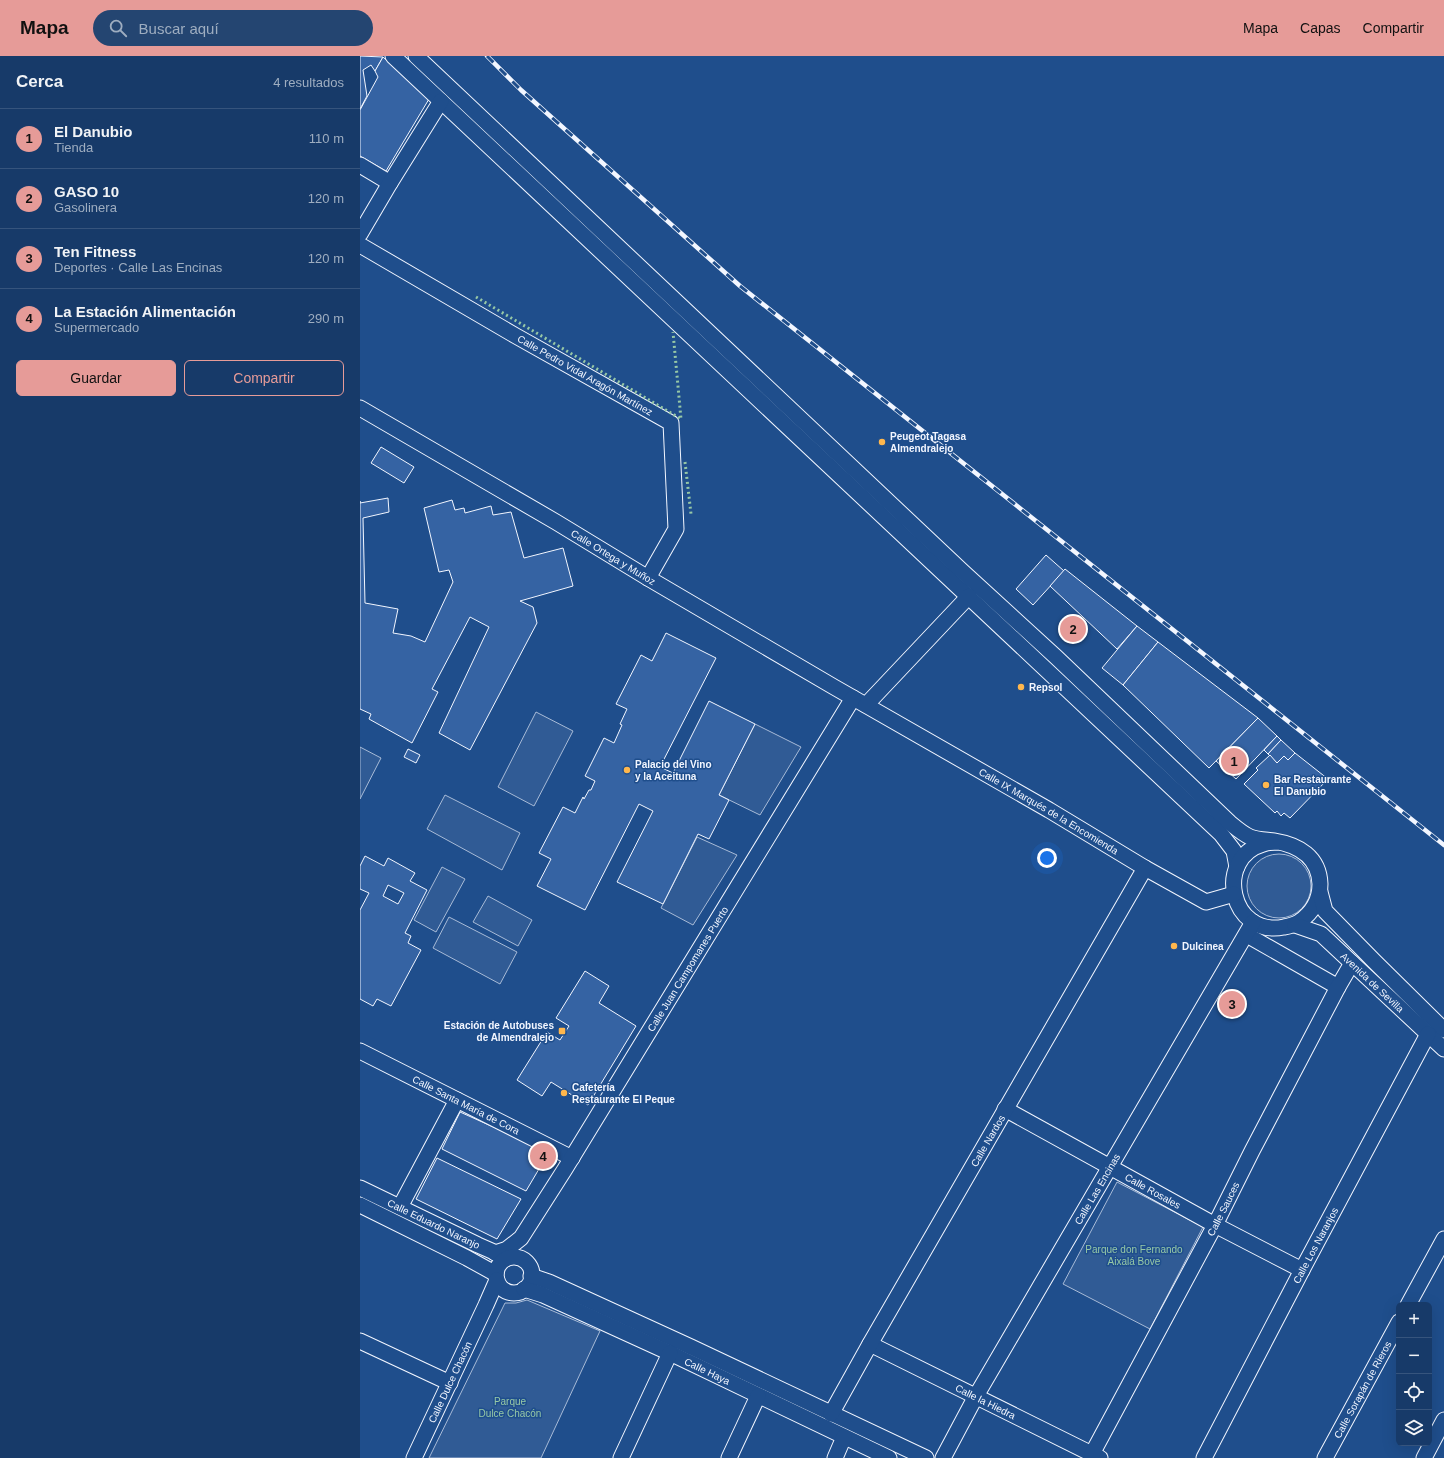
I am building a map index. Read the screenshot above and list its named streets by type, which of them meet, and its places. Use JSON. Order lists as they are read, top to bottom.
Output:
{
  "streets": {
    "street": [
      "Calle Pedro Vidal Aragón Martínez",
      "Calle Ortega y Muñoz",
      "Calle IX Marqués de la Encomienda",
      "Calle Juan Campomanes Puerto",
      "Avenida de Sevilla",
      "Calle Santa María de Cora",
      "Calle Nardos",
      "Calle Las Encinas",
      "Calle Rosales",
      "Calle Sauces",
      "Calle Eduardo Naranjo",
      "Calle Los Naranjos",
      "Calle Haya",
      "Calle Dulce Chacón",
      "Calle Sorapán de Rieros",
      "Calle la Hiedra"
    ]
  },
  "crossings": [
    ["Calle Pedro Vidal Aragón Martínez", "Calle Ortega y Muñoz"],
    ["Calle Ortega y Muñoz", "Calle IX Marqués de la Encomienda"],
    ["Calle Ortega y Muñoz", "Calle Juan Campomanes Puerto"],
    ["Calle IX Marqués de la Encomienda", "Avenida de Sevilla"],
    ["Calle IX Marqués de la Encomienda", "Calle Nardos"],
    ["Calle IX Marqués de la Encomienda", "Calle Las Encinas"],
    ["Calle Juan Campomanes Puerto", "Calle Santa María de Cora"],
    ["Calle Juan Campomanes Puerto", "Calle Eduardo Naranjo"],
    ["Calle Juan Campomanes Puerto", "Calle Haya"],
    ["Calle Juan Campomanes Puerto", "Calle Dulce Chacón"],
    ["Avenida de Sevilla", "Calle Las Encinas"],
    ["Avenida de Sevilla", "Calle Sauces"],
    ["Avenida de Sevilla", "Calle Los Naranjos"],
    ["Calle Nardos", "Calle Rosales"],
    ["Calle Nardos", "Calle la Hiedra"],
    ["Calle Las Encinas", "Calle Rosales"],
    ["Calle Las Encinas", "Calle la Hiedra"],
    ["Calle Rosales", "Calle Sauces"],
    ["Calle Rosales", "Calle Los Naranjos"],
    ["Calle Sauces", "Calle la Hiedra"],
    ["Calle Eduardo Naranjo", "Calle Haya"],
    ["Calle Eduardo Naranjo", "Calle Dulce Chacón"],
    ["Calle Haya", "Calle Dulce Chacón"]
  ],
  "parks": ["Parque don Fernando Aixalá Bove", "Parque Dulce Chacón"],
  "places": {
    "other": [
      "Peugeot Tagasa Almendralejo",
      "Repsol",
      "Palacio del Vino y la Aceituna",
      "Bar Restaurante El Danubio",
      "Dulcinea",
      "Cafetería Restaurante El Peque"
    ],
    "transit": ["Estación de Autobuses de Almendralejo"]
  },
  "page": {
    "header": "Mapa",
    "search": "Buscar aquí",
    "nav": ["Mapa", "Capas", "Compartir"],
    "heading": ["Cerca", "4 resultados"],
    "list": [
      {
        "mark": "1",
        "name": "El Danubio",
        "note": "Tienda",
        "value": "110 m"
      },
      {
        "mark": "2",
        "name": "GASO 10",
        "note": "Gasolinera",
        "value": "120 m"
      },
      {
        "mark": "3",
        "name": "Ten Fitness",
        "note": "Deportes · Calle Las Encinas",
        "value": "120 m"
      },
      {
        "mark": "4",
        "name": "La Estación Alimentación",
        "note": "Supermercado",
        "value": "290 m"
      }
    ],
    "buttons": ["Guardar", "Compartir"],
    "pins": [
      "2",
      "1",
      "3",
      "4"
    ],
    "map_buttons": ["+", "−"]
  }
}
